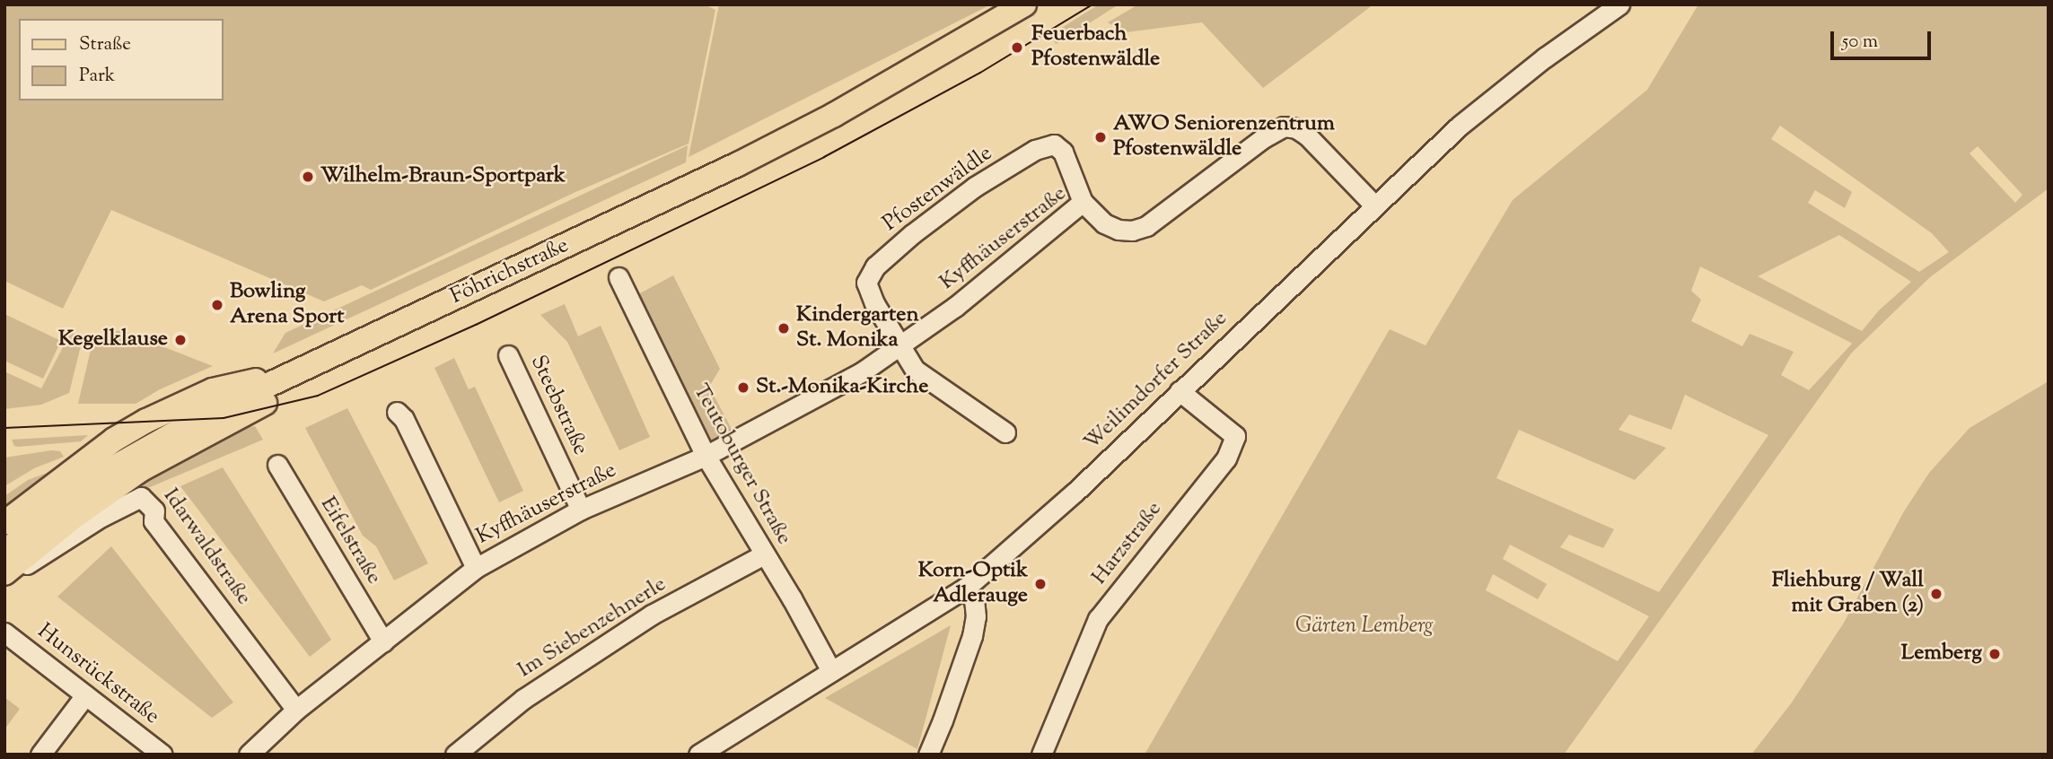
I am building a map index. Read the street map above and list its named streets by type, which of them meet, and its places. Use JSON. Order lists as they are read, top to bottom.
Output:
{
  "streets": {
    "main road": ["Föhrichstraße"],
    "street": [
      "Pfostenwäldle",
      "Kyffhäuserstraße",
      "Weilimdorfer Straße",
      "Steebstraße",
      "Teutoburger Straße",
      "Eifelstraße",
      "Harzstraße",
      "Idarwaldstraße",
      "Im Siebenzehnerle",
      "Hunsrückstraße"
    ]
  },
  "crossings": [
    ["Pfostenwäldle", "Kyffhäuserstraße"],
    ["Kyffhäuserstraße", "Weilimdorfer Straße"],
    ["Kyffhäuserstraße", "Steebstraße"],
    ["Kyffhäuserstraße", "Teutoburger Straße"],
    ["Kyffhäuserstraße", "Eifelstraße"],
    ["Kyffhäuserstraße", "Idarwaldstraße"],
    ["Föhrichstraße", "Idarwaldstraße"],
    ["Weilimdorfer Straße", "Teutoburger Straße"],
    ["Weilimdorfer Straße", "Harzstraße"],
    ["Teutoburger Straße", "Im Siebenzehnerle"]
  ],
  "parks": ["Gärten Lemberg"],
  "places": [
    "Feuerbach Pfostenwäldle",
    "AWO Seniorenzentrum Pfostenwäldle",
    "Wilhelm-Braun-Sportpark",
    "Bowling Arena Sport",
    "Kindergarten St. Monika",
    "Kegelklause",
    "St.-Monika-Kirche",
    "Korn-Optik Adlerauge",
    "Fliehburg / Wall mit Graben (2)",
    "Lemberg"
  ],
  "legend": ["Straße", "Park"],
  "scale_bar": "50 m"
}
